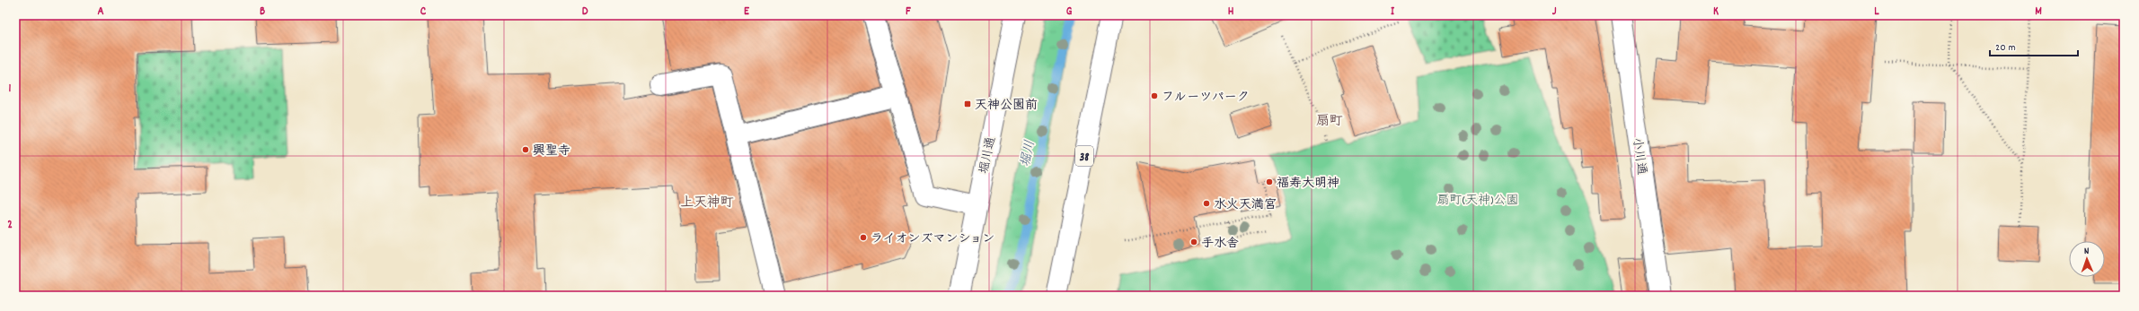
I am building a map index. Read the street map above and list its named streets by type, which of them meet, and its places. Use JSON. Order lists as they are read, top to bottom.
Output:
{
  "streets": {
    "main road": ["堀川通", "38", "小川通"]
  },
  "districts": ["扇町", "上天神町"],
  "water": ["堀川"],
  "parks": ["扇町(天神)公園"],
  "places": {
    "other": [
      "フルーツパーク",
      "興聖寺",
      "福寿大明神",
      "水火天満宮",
      "ライオンズマンション",
      "手水舎"
    ],
    "transit": ["天神公園前"]
  },
  "scale_bar": "20 m",
  "north": "top",
  "grid": {
    "columns": [
      "A",
      "B",
      "C",
      "D",
      "E",
      "F",
      "G",
      "H",
      "I",
      "J",
      "K",
      "L",
      "M"
    ],
    "rows": ["1", "2"]
  }
}
